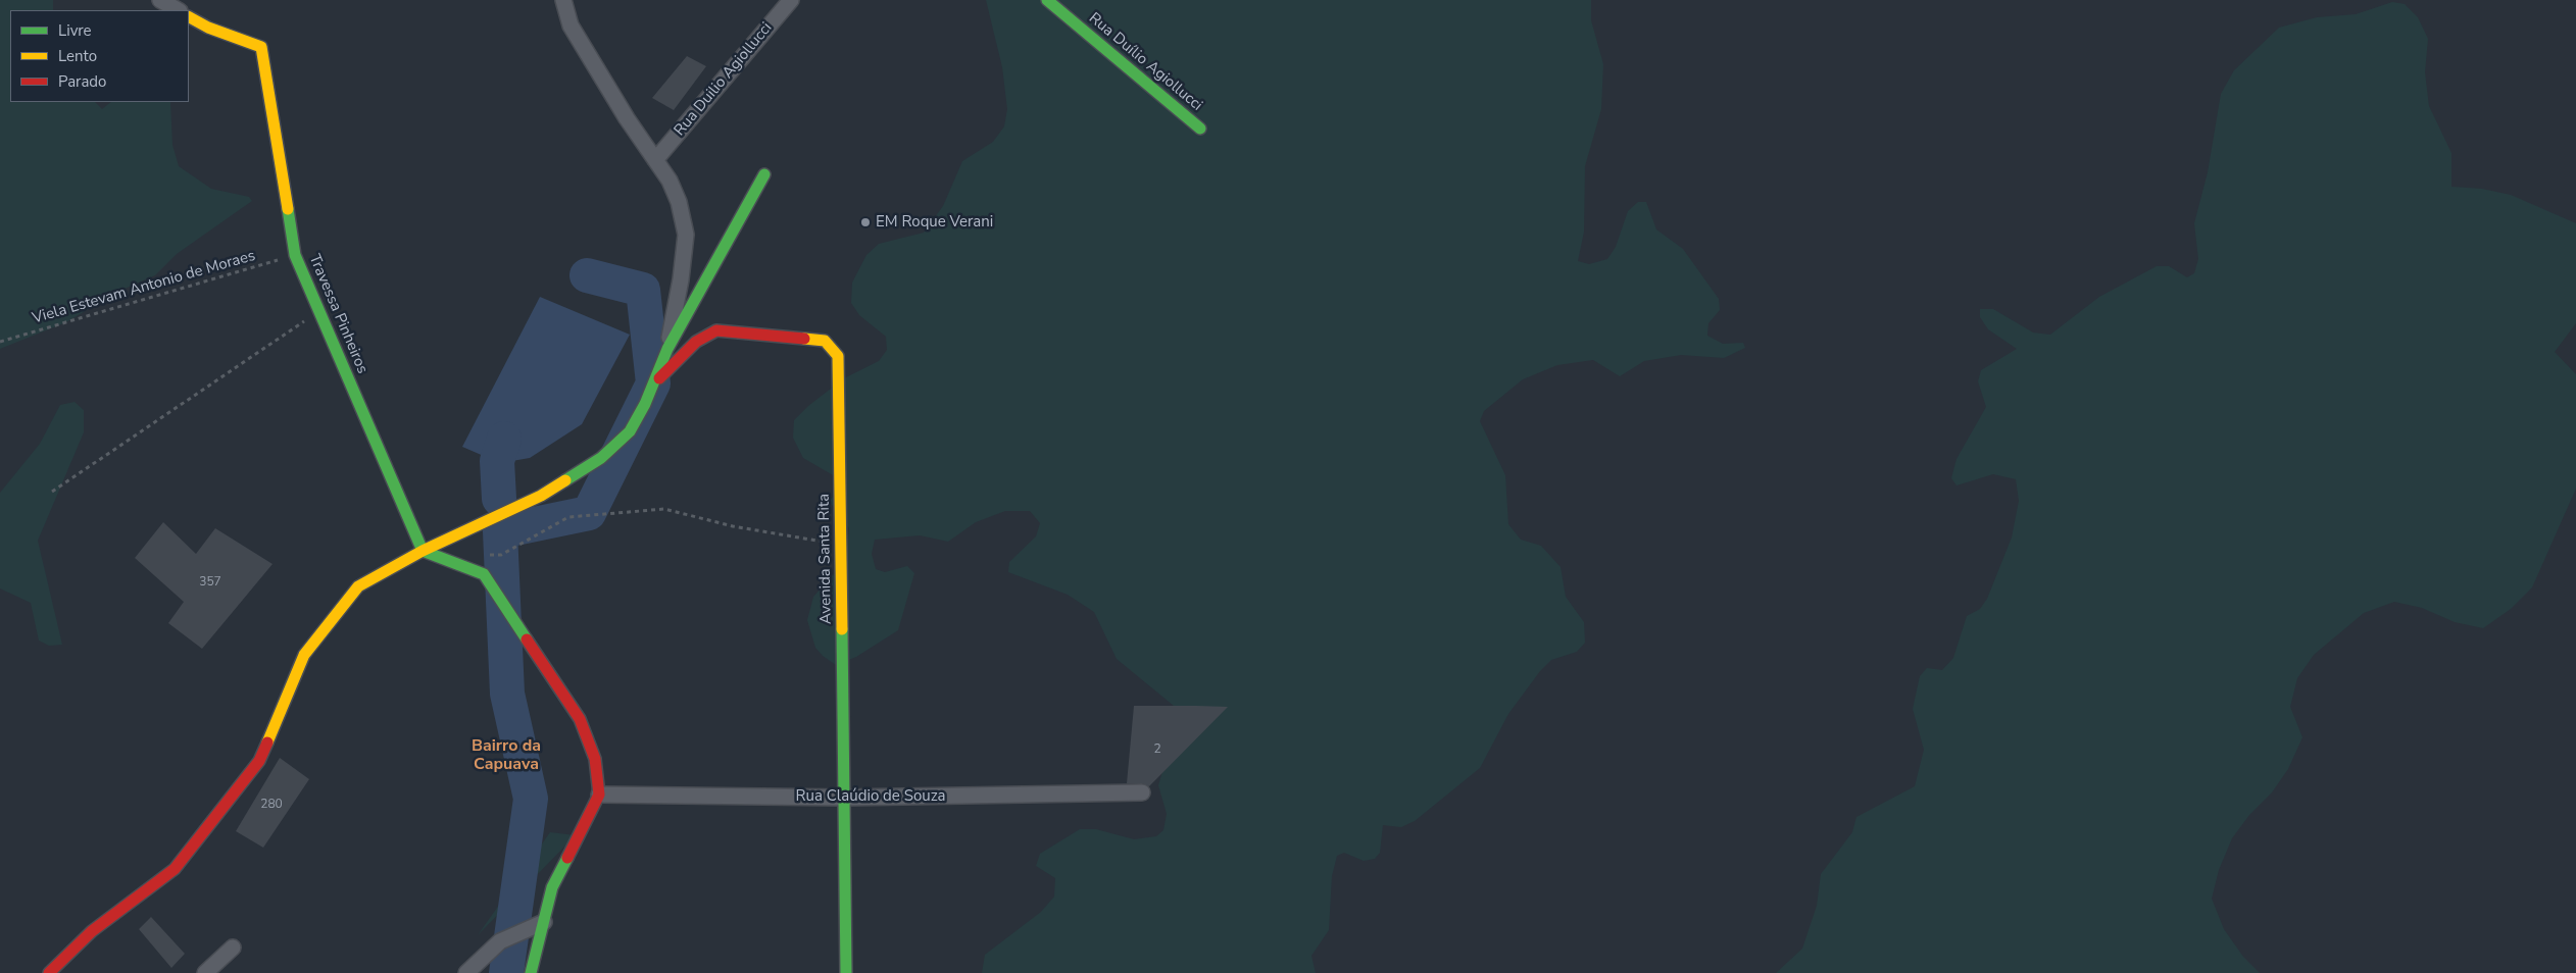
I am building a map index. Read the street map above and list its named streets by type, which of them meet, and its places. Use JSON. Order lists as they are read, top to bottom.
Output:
{
  "streets": {
    "street": [
      "Rua Duílio Agiollucci",
      "Rua Duilio Agiollucci",
      "Travessa Pinheiros",
      "Avenida Santa Rita",
      "Rua Claúdio de Souza"
    ],
    "path": ["Viela Estevam Antonio de Moraes"]
  },
  "crossings": [
    ["Viela Estevam Antonio de Moraes", "Travessa Pinheiros"],
    ["Avenida Santa Rita", "Rua Claúdio de Souza"]
  ],
  "districts": ["Bairro da Capuava"],
  "places": ["EM Roque Verani"],
  "house_numbers": ["357", "2", "280"],
  "legend": ["Livre", "Lento", "Parado"]
}
